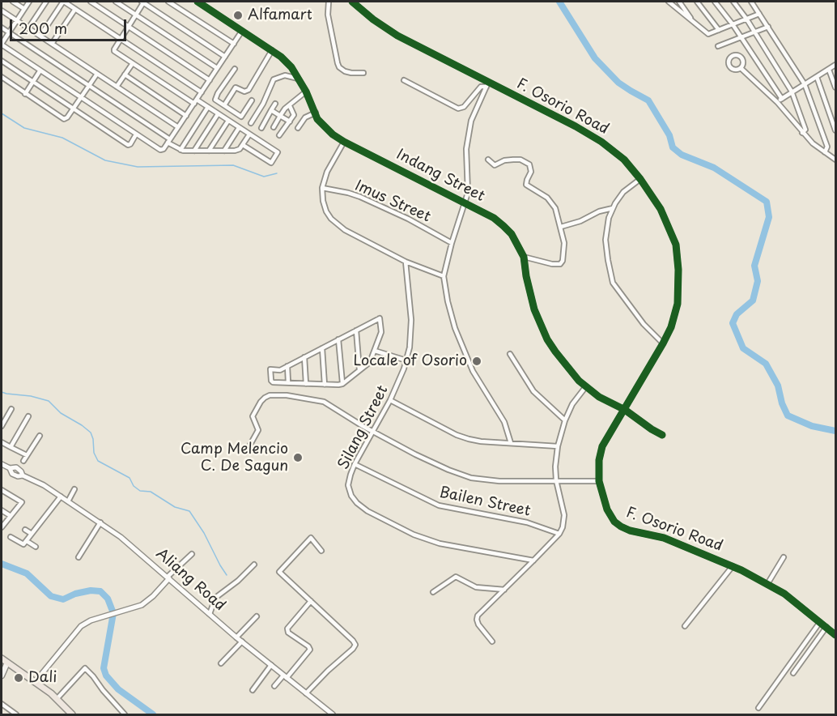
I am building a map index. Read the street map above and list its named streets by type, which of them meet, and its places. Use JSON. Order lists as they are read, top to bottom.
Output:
{
  "streets": {
    "street": [
      "F. Osorio Road",
      "Indang Street",
      "Imus Street",
      "Silang Street",
      "Bailen Street",
      "Aliang Road"
    ]
  },
  "crossings": [
    ["F. Osorio Road", "Indang Street"],
    ["Silang Street", "Bailen Street"]
  ],
  "places": [
    "Alfamart",
    "Locale of Osorio",
    "Camp Melencio C. De Sagun",
    "Dali"
  ],
  "scale_bar": "200 m"
}
